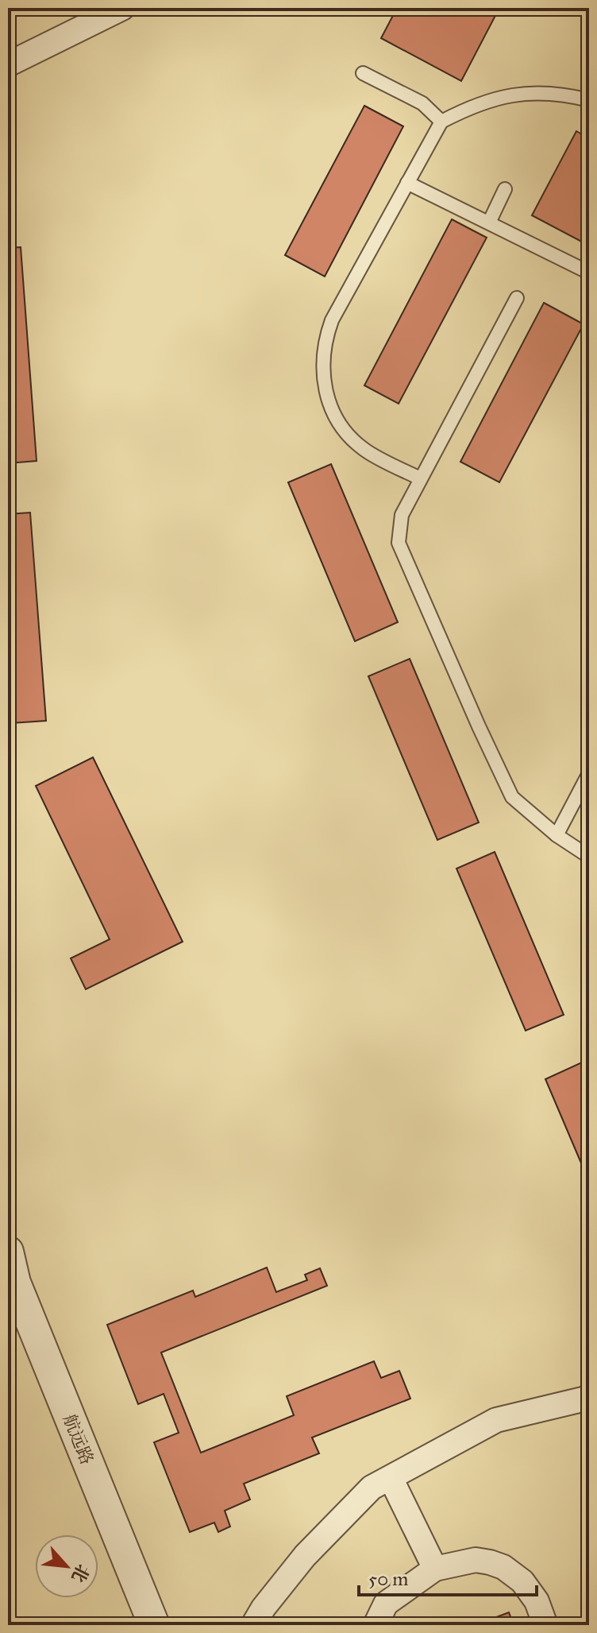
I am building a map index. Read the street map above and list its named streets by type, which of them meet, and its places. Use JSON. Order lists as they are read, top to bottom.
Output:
{
  "streets": {
    "street": ["航远路"]
  },
  "scale_bar": "50 m",
  "north": "bottom right"
}
